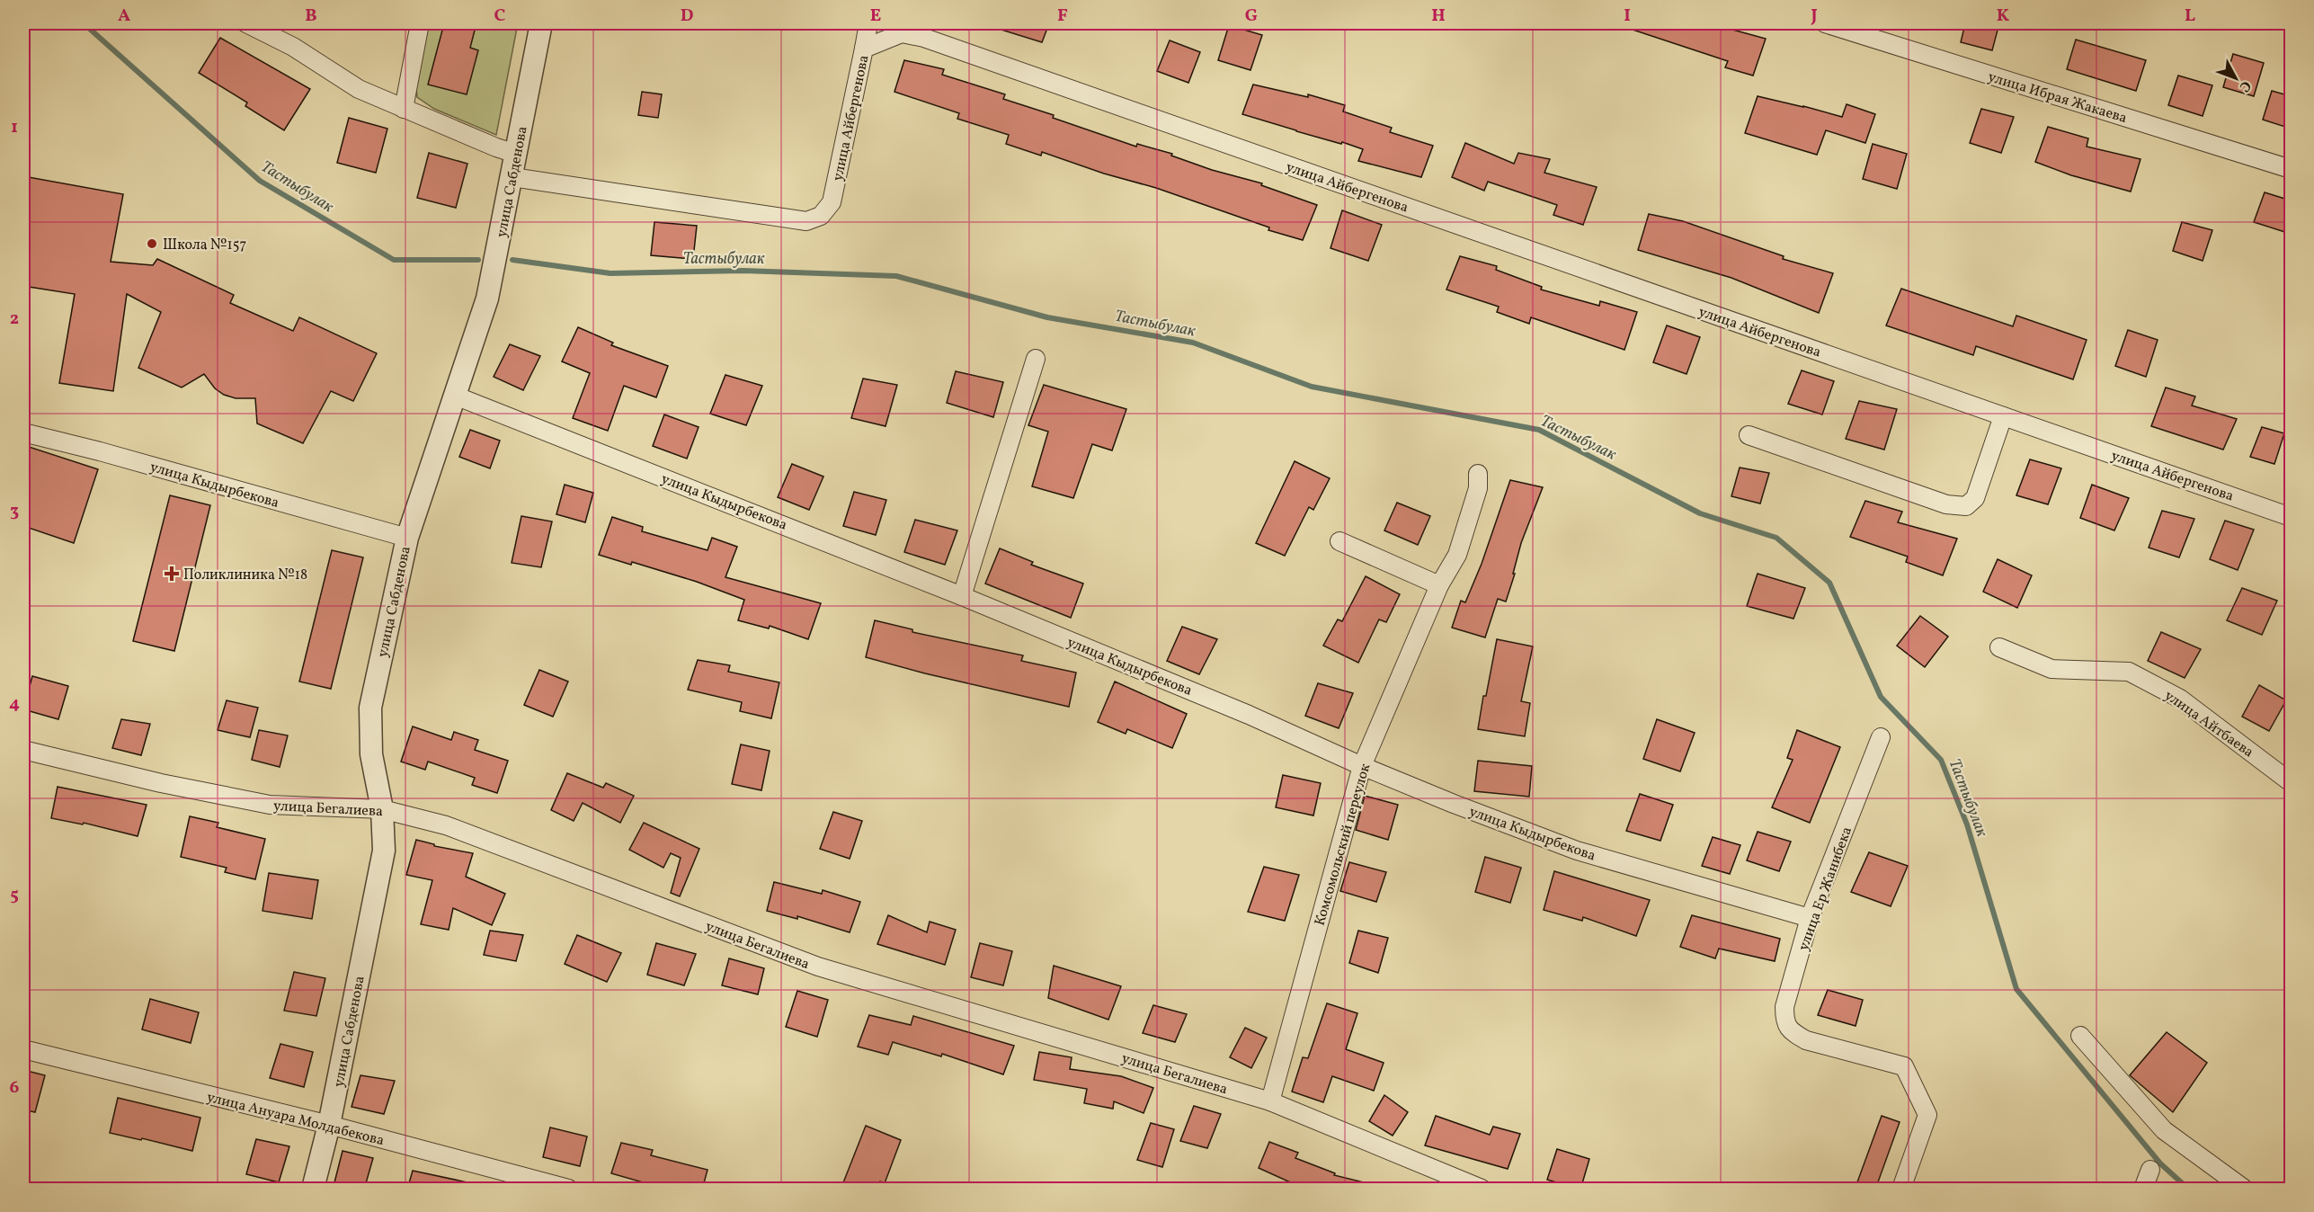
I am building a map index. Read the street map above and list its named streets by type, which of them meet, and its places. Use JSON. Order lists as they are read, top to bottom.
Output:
{
  "streets": {
    "street": [
      "улица Ибрая Жакаева",
      "улица Айбергенова",
      "улица Сабденова",
      "улица Кыдырбекова",
      "улица Айтбаева",
      "улица Бегалиева",
      "Комсомольский переулок",
      "улица Ер Жанибека",
      "улица Ануара Молдабекова"
    ]
  },
  "crossings": [
    ["улица Айбергенова", "улица Сабденова"],
    ["улица Сабденова", "улица Кыдырбекова"],
    ["улица Сабденова", "улица Бегалиева"],
    ["улица Сабденова", "улица Ануара Молдабекова"],
    ["улица Кыдырбекова", "Комсомольский переулок"],
    ["улица Кыдырбекова", "улица Ер Жанибека"],
    ["улица Бегалиева", "Комсомольский переулок"]
  ],
  "water": ["Тастыбулак"],
  "places": {
    "other": ["Школа №157"],
    "health": ["Поликлиника №18"]
  },
  "north": "bottom right",
  "grid": {
    "columns": [
      "A",
      "B",
      "C",
      "D",
      "E",
      "F",
      "G",
      "H",
      "I",
      "J",
      "K",
      "L"
    ],
    "rows": [
      "1",
      "2",
      "3",
      "4",
      "5",
      "6"
    ]
  }
}
